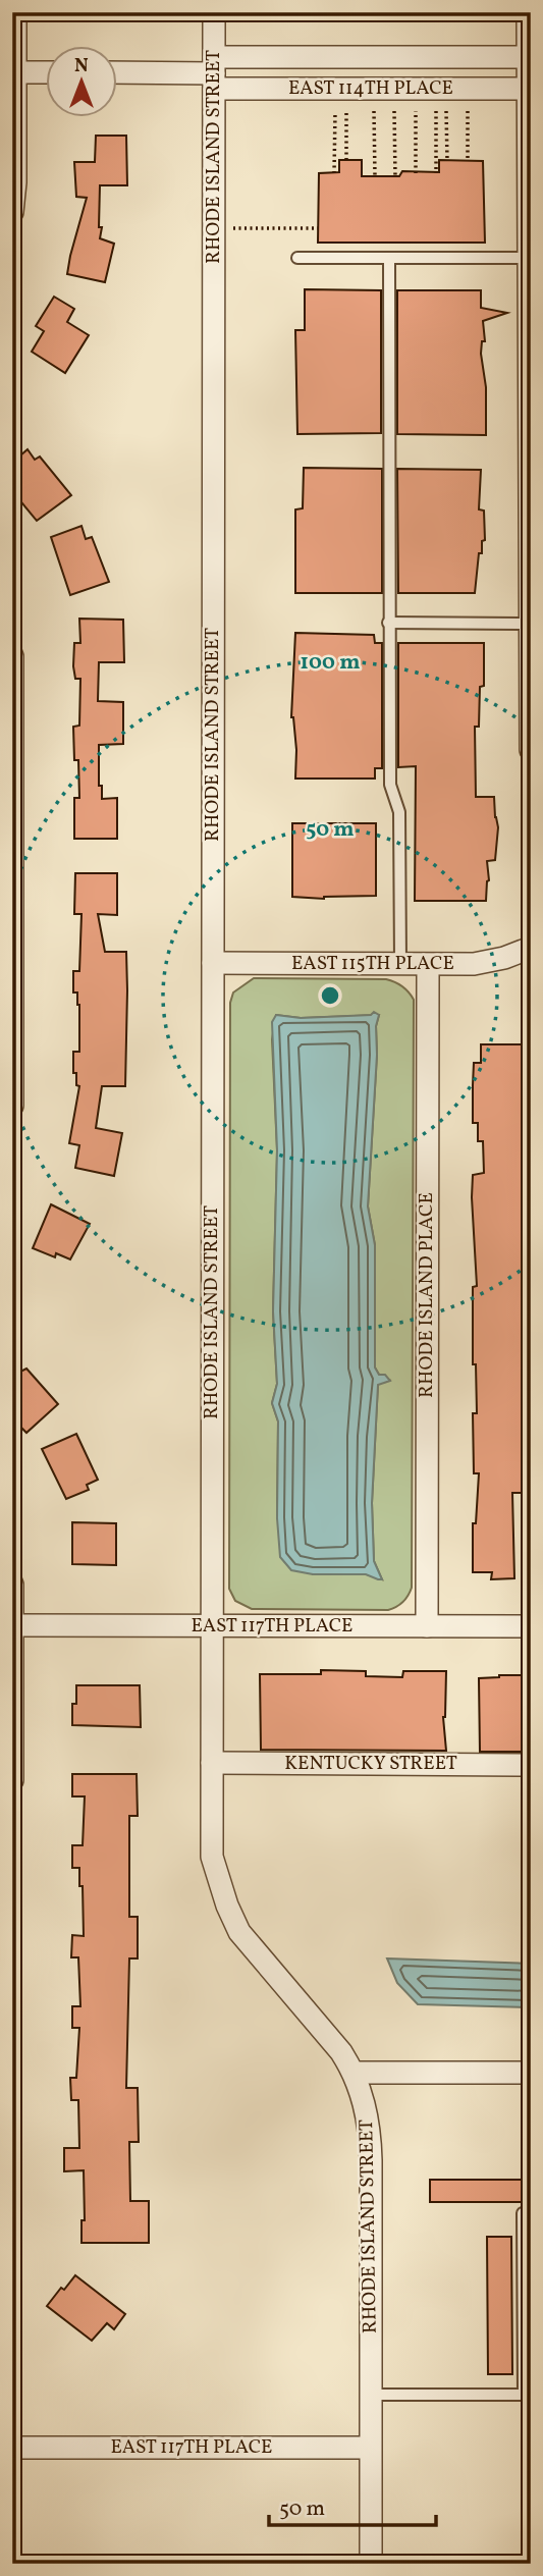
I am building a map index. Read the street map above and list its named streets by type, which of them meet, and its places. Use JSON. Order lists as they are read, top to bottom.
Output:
{
  "streets": {
    "street": [
      "EAST 114TH PLACE",
      "RHODE ISLAND STREET",
      "EAST 115TH PLACE",
      "RHODE ISLAND PLACE",
      "EAST 117TH PLACE",
      "KENTUCKY STREET"
    ]
  },
  "crossings": [
    ["EAST 114TH PLACE", "RHODE ISLAND STREET"],
    ["RHODE ISLAND STREET", "EAST 115TH PLACE"],
    ["RHODE ISLAND STREET", "EAST 117TH PLACE"],
    ["RHODE ISLAND STREET", "KENTUCKY STREET"],
    ["EAST 115TH PLACE", "RHODE ISLAND PLACE"],
    ["RHODE ISLAND PLACE", "EAST 117TH PLACE"]
  ],
  "scale_bar": "50 m",
  "north": "top",
  "rings": ["100 m", "50 m"]
}
